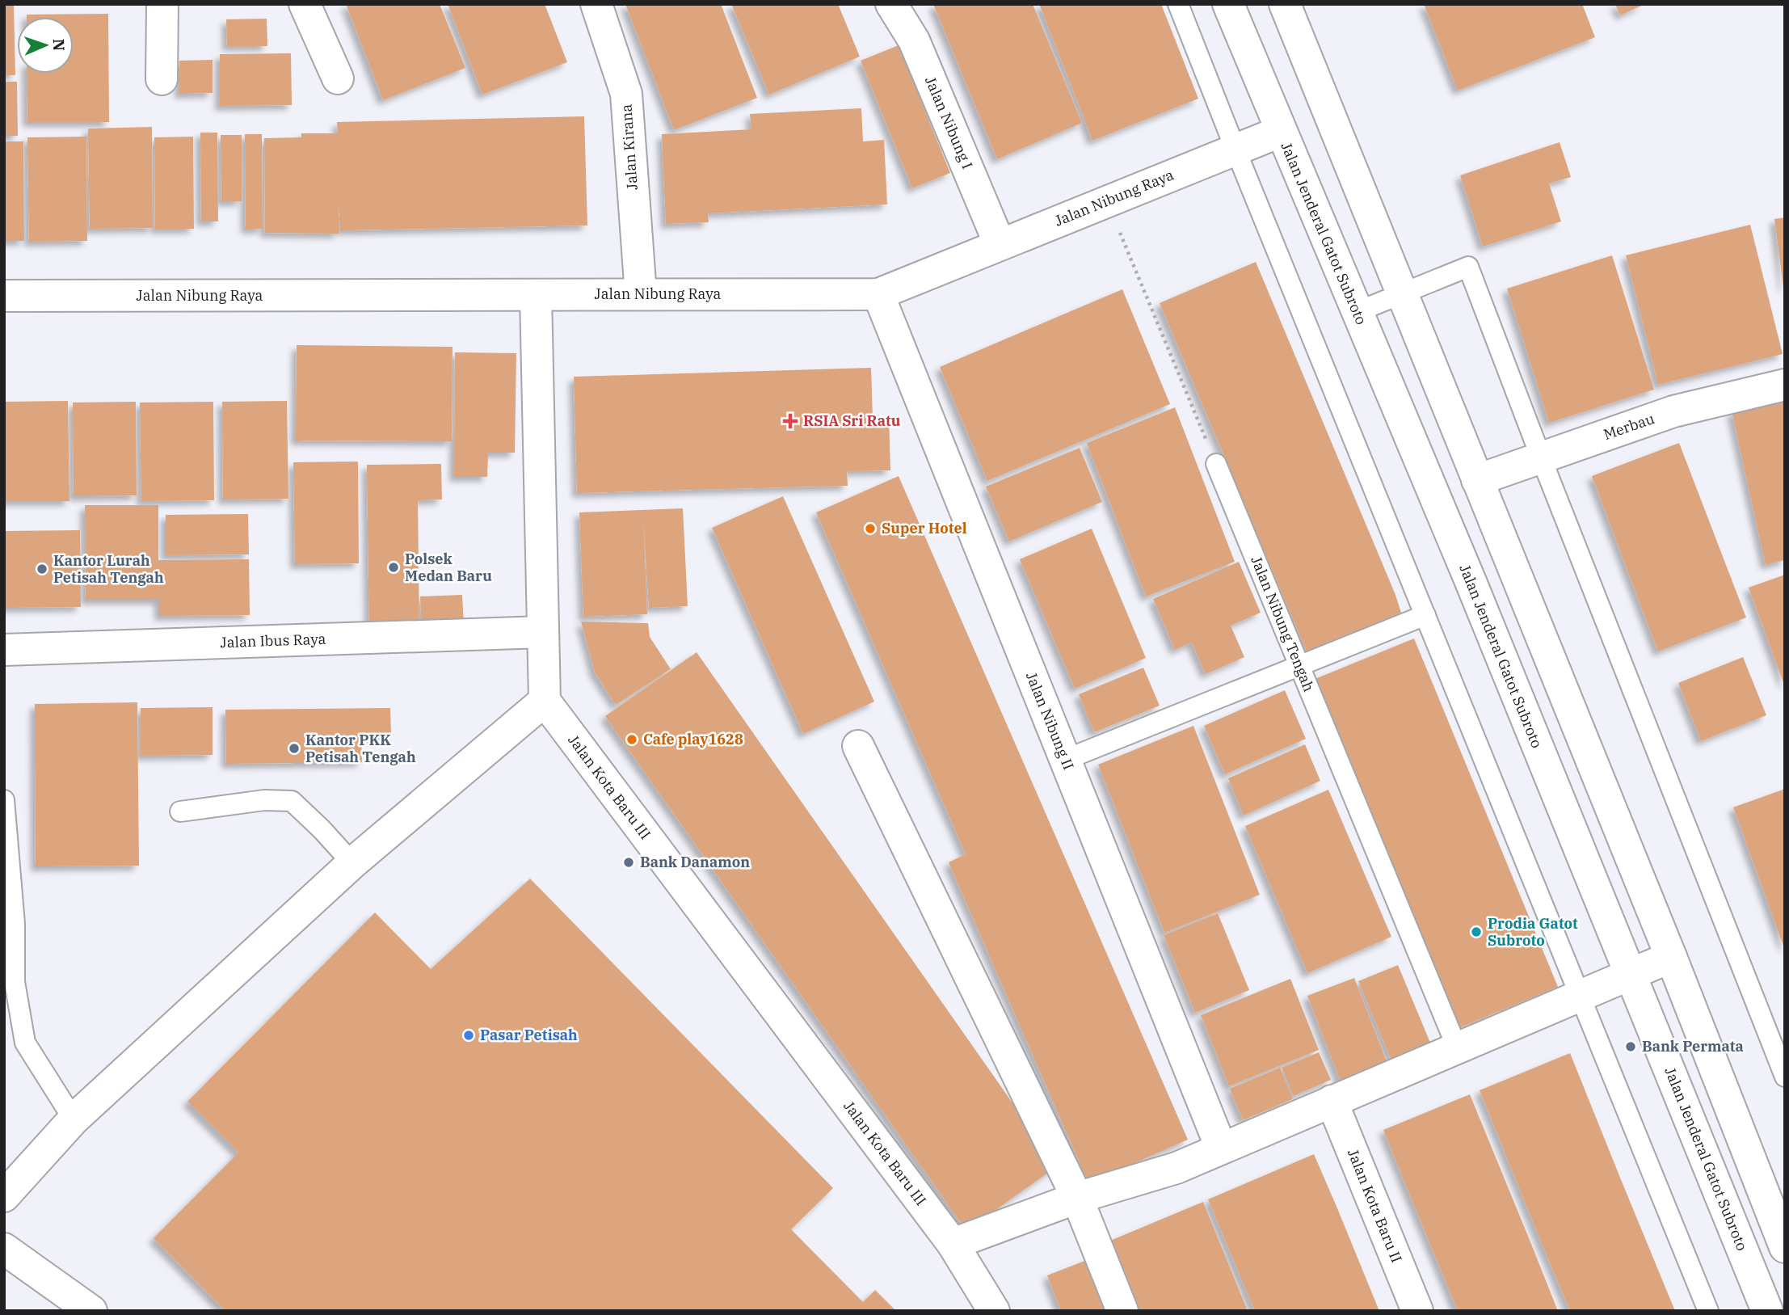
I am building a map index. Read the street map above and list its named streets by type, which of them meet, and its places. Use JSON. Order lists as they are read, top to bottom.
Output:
{
  "streets": {
    "street": [
      "Jalan Nibung I",
      "Jalan Kirana",
      "Jalan Nibung Raya",
      "Jalan Jenderal Gatot Subroto",
      "Merbau",
      "Jalan Ibus Raya",
      "Jalan Nibung II",
      "Jalan Kota Baru III",
      "Jalan Kota Baru II"
    ],
    "lane": ["Jalan Nibung Tengah"]
  },
  "crossings": [
    ["Jalan Nibung I", "Jalan Nibung Raya"],
    ["Jalan Kirana", "Jalan Nibung Raya"],
    ["Jalan Nibung Raya", "Jalan Jenderal Gatot Subroto"],
    ["Jalan Nibung Raya", "Jalan Nibung II"]
  ],
  "places": {
    "health": ["RSIA Sri Ratu"],
    "other": [
      "Super Hotel",
      "Polsek Medan Baru",
      "Kantor Lurah Petisah Tengah",
      "Cafe play1628",
      "Kantor PKK Petisah Tengah",
      "Bank Danamon",
      "Prodia Gatot Subroto",
      "Pasar Petisah",
      "Bank Permata"
    ]
  },
  "north": "right"
}
